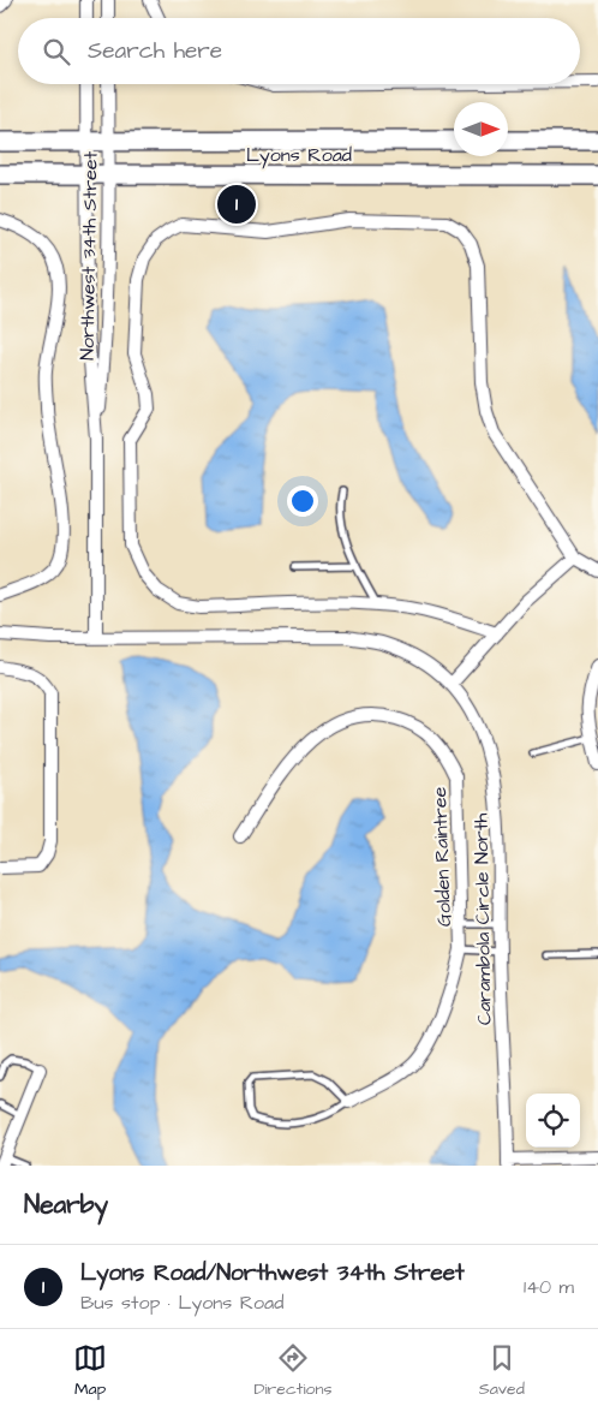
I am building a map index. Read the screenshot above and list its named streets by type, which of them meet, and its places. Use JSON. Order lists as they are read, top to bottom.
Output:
{
  "streets": {
    "main road": ["Lyons Road"],
    "street": ["Northwest 34th Street", "Golden Raintree", "Carambola Circle North"]
  },
  "crossings": [
    ["Lyons Road", "Northwest 34th Street"],
    ["Northwest 34th Street", "Carambola Circle North"],
    ["Golden Raintree", "Carambola Circle North"]
  ],
  "north": "right",
  "page": {
    "search": "Search here",
    "pins": "1",
    "heading": "Nearby",
    "list": [
      {
        "mark": "1",
        "name": "Lyons Road/Northwest 34th Street",
        "note": "Bus stop · Lyons Road",
        "value": "140 m"
      }
    ],
    "nav": ["Map", "Directions", "Saved"]
  }
}
